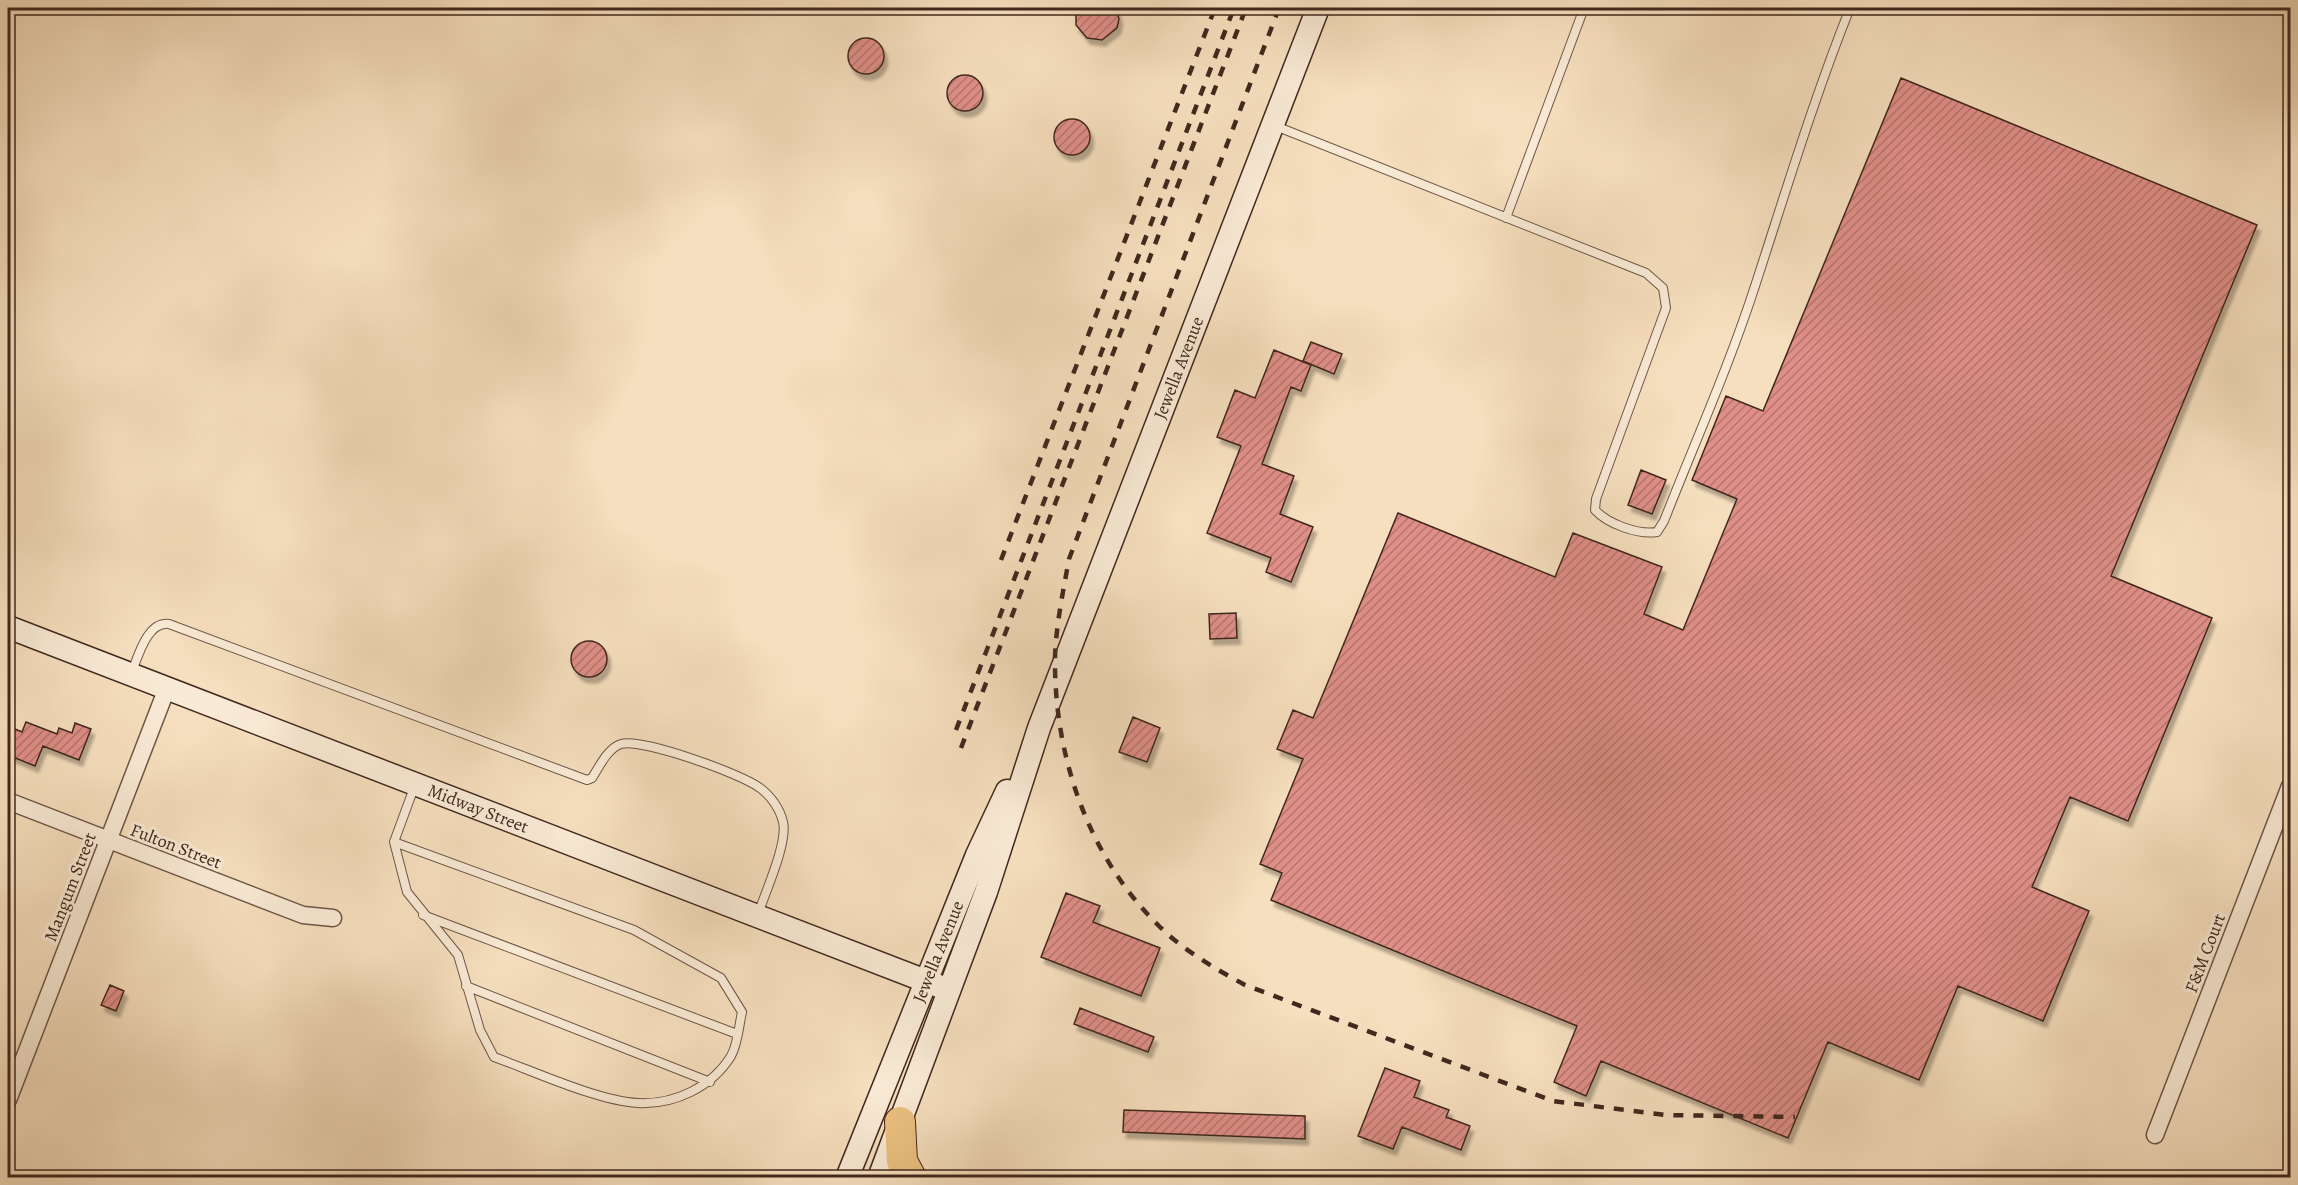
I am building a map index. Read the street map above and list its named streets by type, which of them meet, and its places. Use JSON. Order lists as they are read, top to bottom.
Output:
{
  "streets": {
    "main road": ["Jewella Avenue", "Midway Street"],
    "street": ["Fulton Street", "Mangum Street", "F&M Court"]
  },
  "crossings": [
    ["Jewella Avenue", "Midway Street"],
    ["Midway Street", "Mangum Street"],
    ["Fulton Street", "Mangum Street"]
  ]
}
